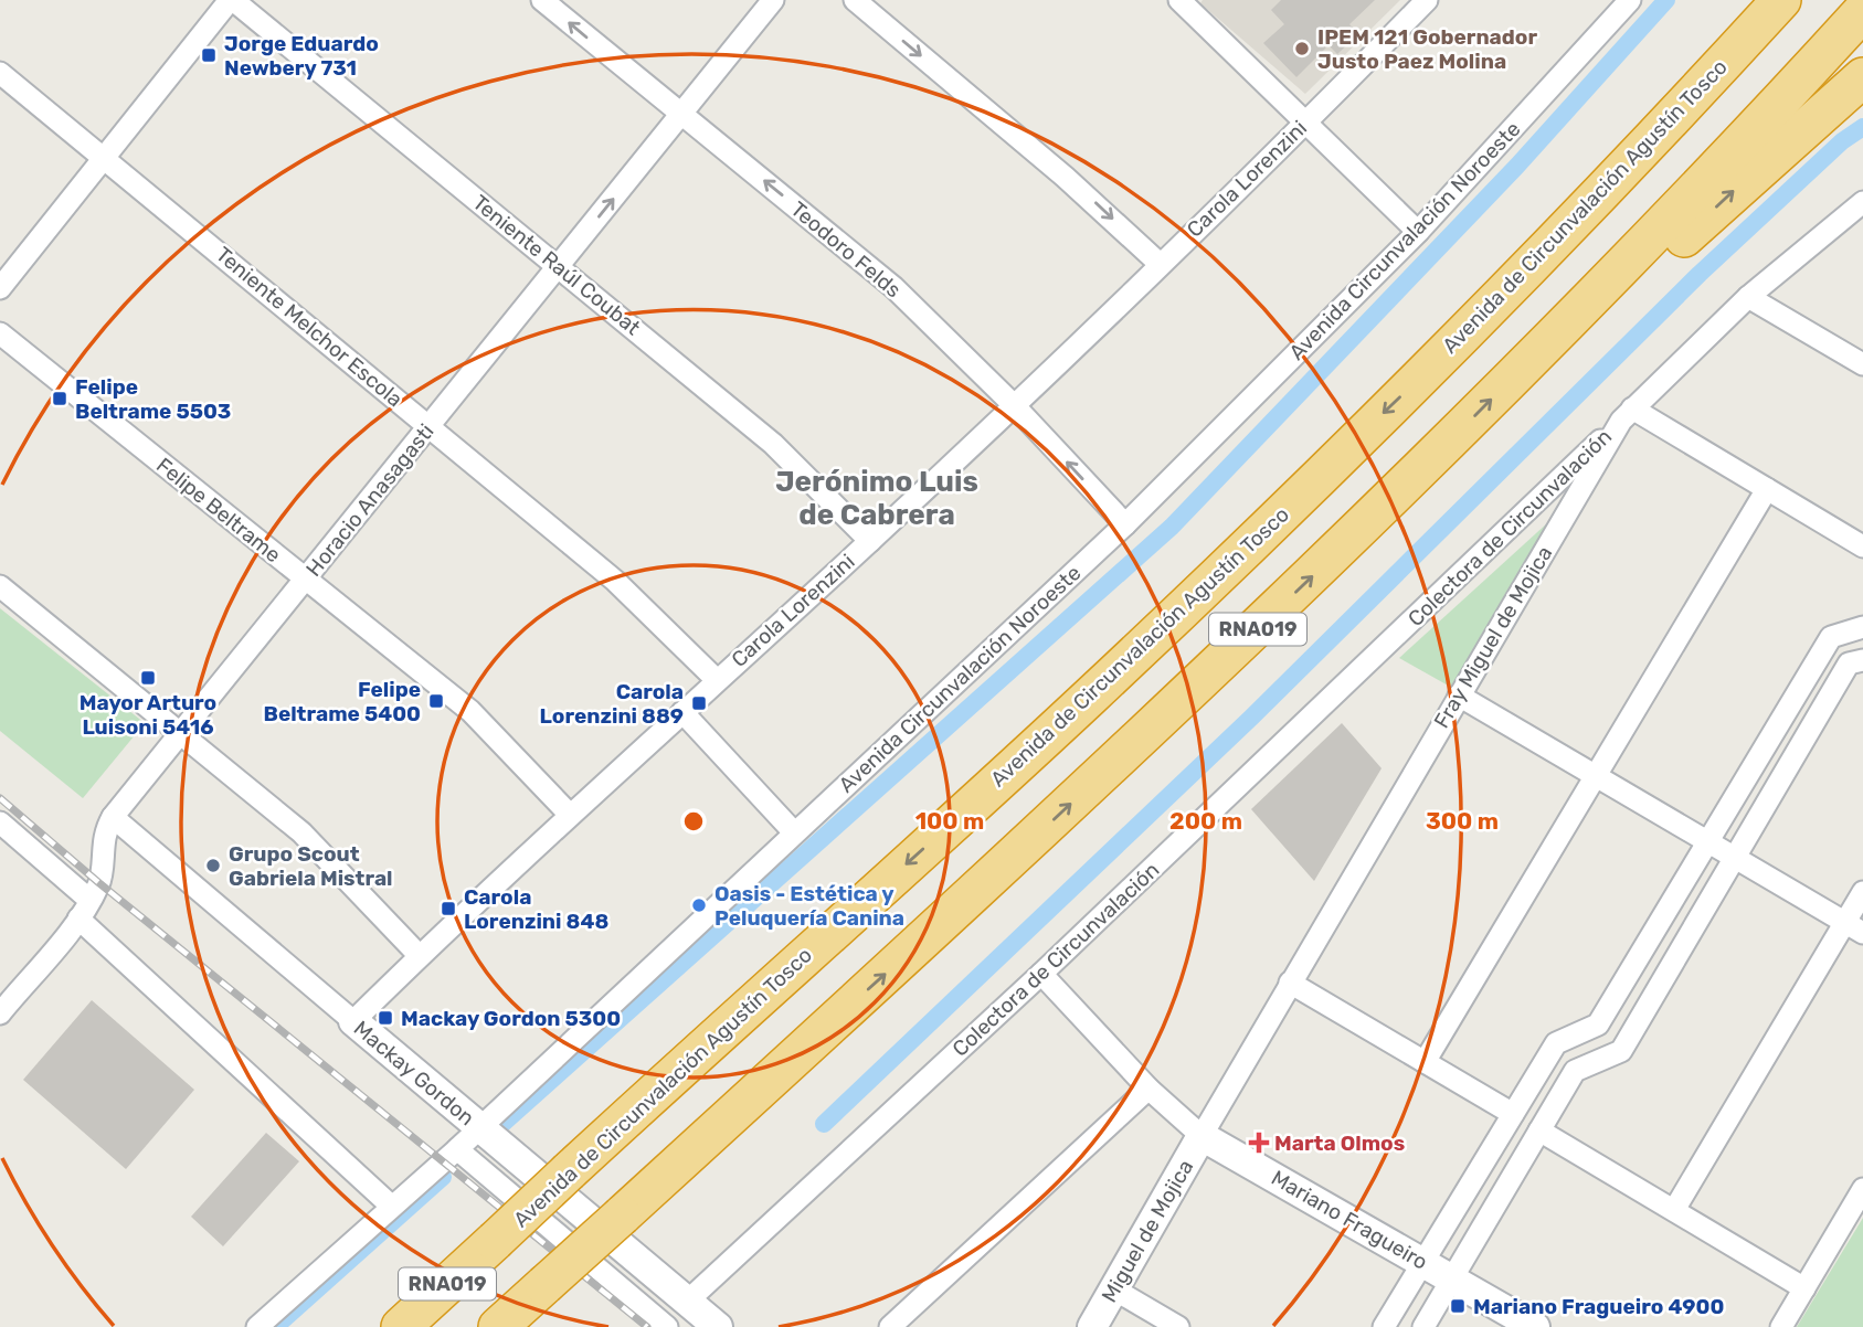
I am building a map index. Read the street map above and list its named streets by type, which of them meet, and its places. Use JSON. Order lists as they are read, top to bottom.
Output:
{
  "streets": {
    "highway": ["Avenida de Circunvalación Agustín Tosco", "RNA019"],
    "main road": ["Mackay Gordon", "Mariano Fragueiro", "Miguel de Mojica"],
    "street": [
      "Carola Lorenzini",
      "Avenida Circunvalación Noroeste",
      "Teodoro Felds",
      "Teniente Raúl Coubat",
      "Teniente Melchor Escola",
      "Horacio Anasagasti",
      "Felipe Beltrame",
      "Colectora de Circunvalación",
      "Fray Miguel de Mojica"
    ]
  },
  "crossings": [
    ["Carola Lorenzini", "Teodoro Felds"],
    ["Carola Lorenzini", "Teniente Raúl Coubat"],
    ["Carola Lorenzini", "Teniente Melchor Escola"],
    ["Carola Lorenzini", "Felipe Beltrame"],
    ["Carola Lorenzini", "Mackay Gordon"],
    ["Avenida Circunvalación Noroeste", "Teodoro Felds"],
    ["Avenida Circunvalación Noroeste", "Mackay Gordon"],
    ["Teodoro Felds", "Horacio Anasagasti"],
    ["Teniente Raúl Coubat", "Horacio Anasagasti"],
    ["Teniente Melchor Escola", "Horacio Anasagasti"],
    ["Horacio Anasagasti", "Felipe Beltrame"],
    ["Horacio Anasagasti", "Mackay Gordon"],
    ["Colectora de Circunvalación", "Fray Miguel de Mojica"],
    ["Colectora de Circunvalación", "Mackay Gordon"],
    ["Colectora de Circunvalación", "Mariano Fragueiro"],
    ["Fray Miguel de Mojica", "Mariano Fragueiro"],
    ["Fray Miguel de Mojica", "Miguel de Mojica"],
    ["Mariano Fragueiro", "Miguel de Mojica"]
  ],
  "one_way": ["Teodoro Felds"],
  "districts": ["Jerónimo Luis de Cabrera"],
  "places": {
    "other": ["IPEM 121 Gobernador Justo Paez Molina", "Grupo Scout Gabriela Mistral", "Oasis - Estética y Peluquería Canina"],
    "transit": [
      "Jorge Eduardo Newbery 731",
      "Felipe Beltrame 5503",
      "Mayor Arturo Luisoni 5416",
      "Felipe Beltrame 5400",
      "Carola Lorenzini 889",
      "Carola Lorenzini 848",
      "Mackay Gordon 5300",
      "Mariano Fragueiro 4900"
    ],
    "health": ["Marta Olmos"]
  },
  "rings": ["100 m", "200 m", "300 m"]
}
